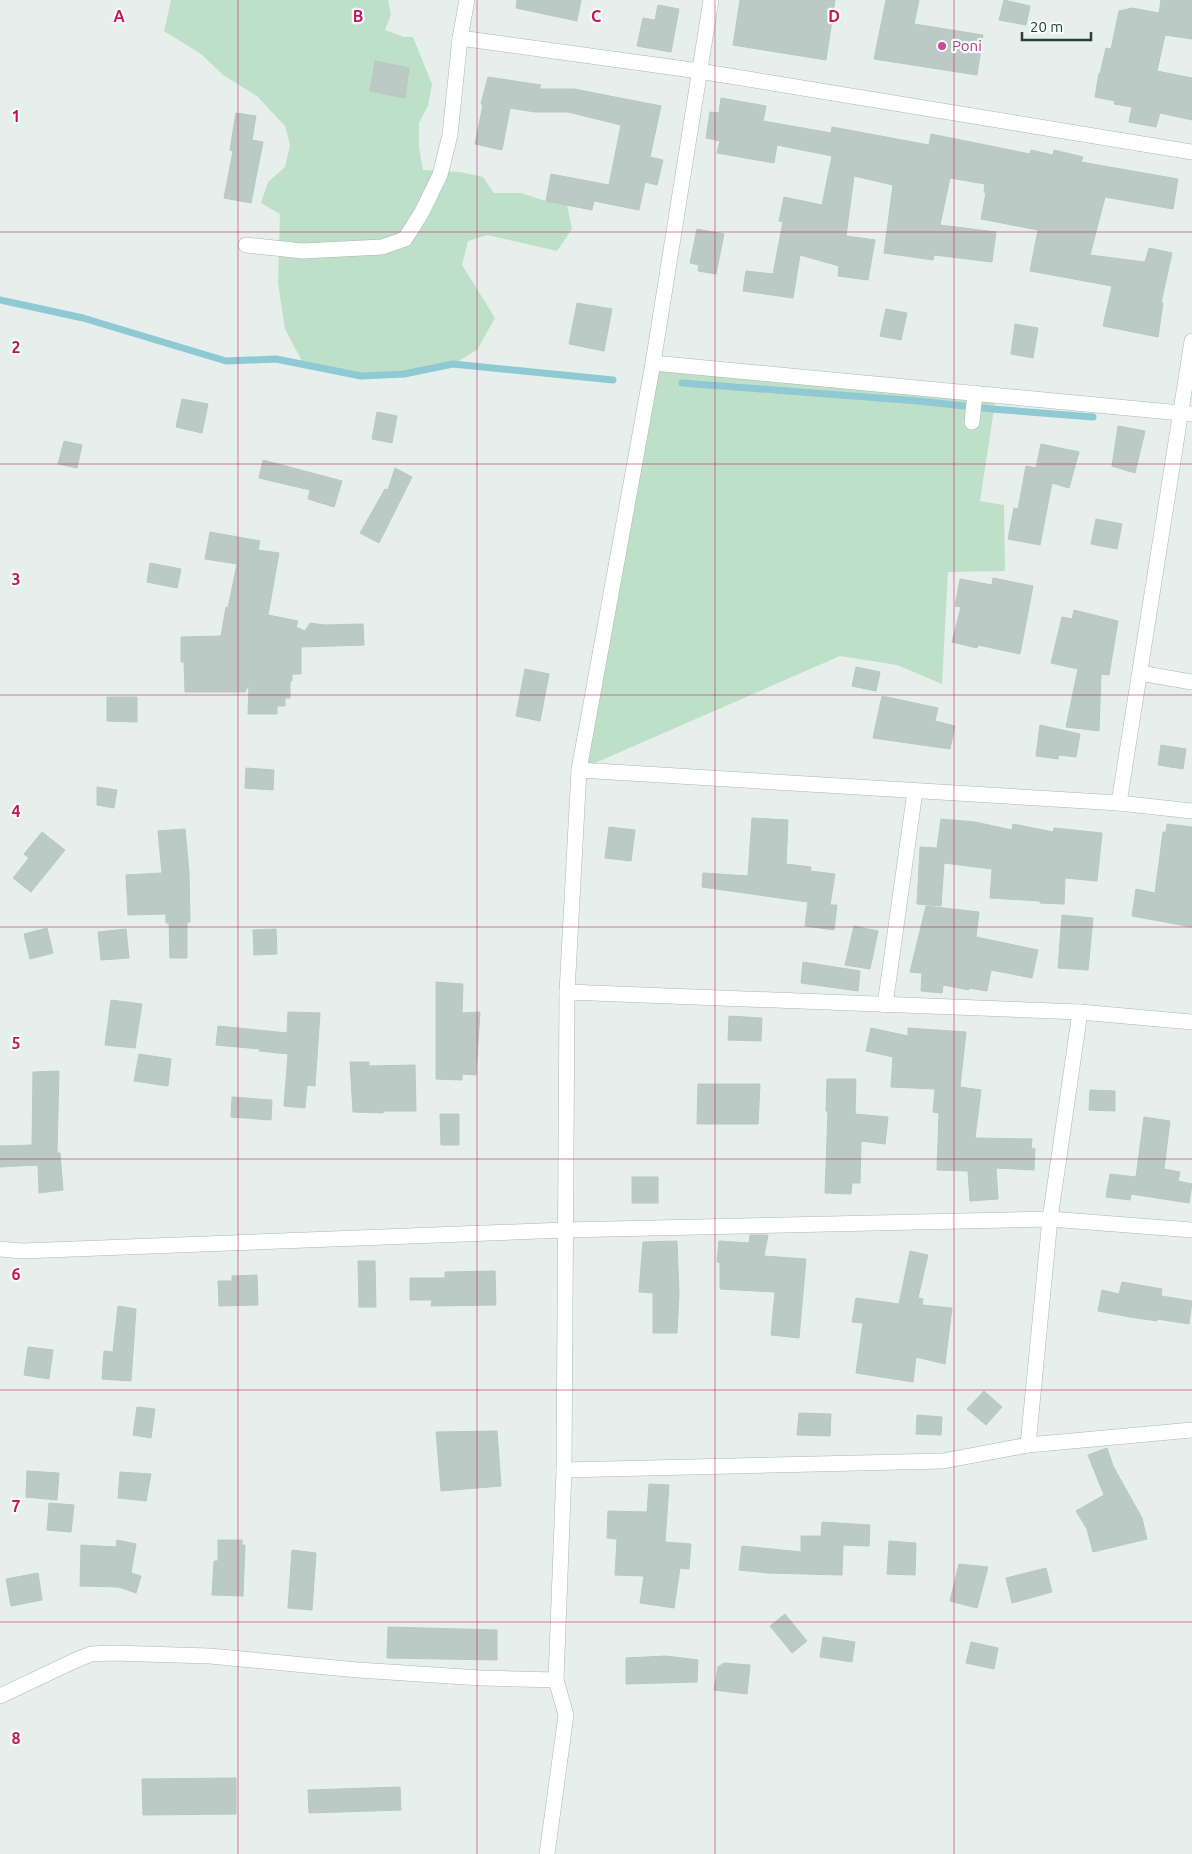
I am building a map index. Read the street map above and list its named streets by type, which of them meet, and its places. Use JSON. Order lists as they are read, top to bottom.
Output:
{
  "places": ["Poni"],
  "scale_bar": "20 m",
  "grid": {
    "columns": [
      "A",
      "B",
      "C",
      "D"
    ],
    "rows": [
      "1",
      "2",
      "3",
      "4",
      "5",
      "6",
      "7",
      "8"
    ]
  }
}
